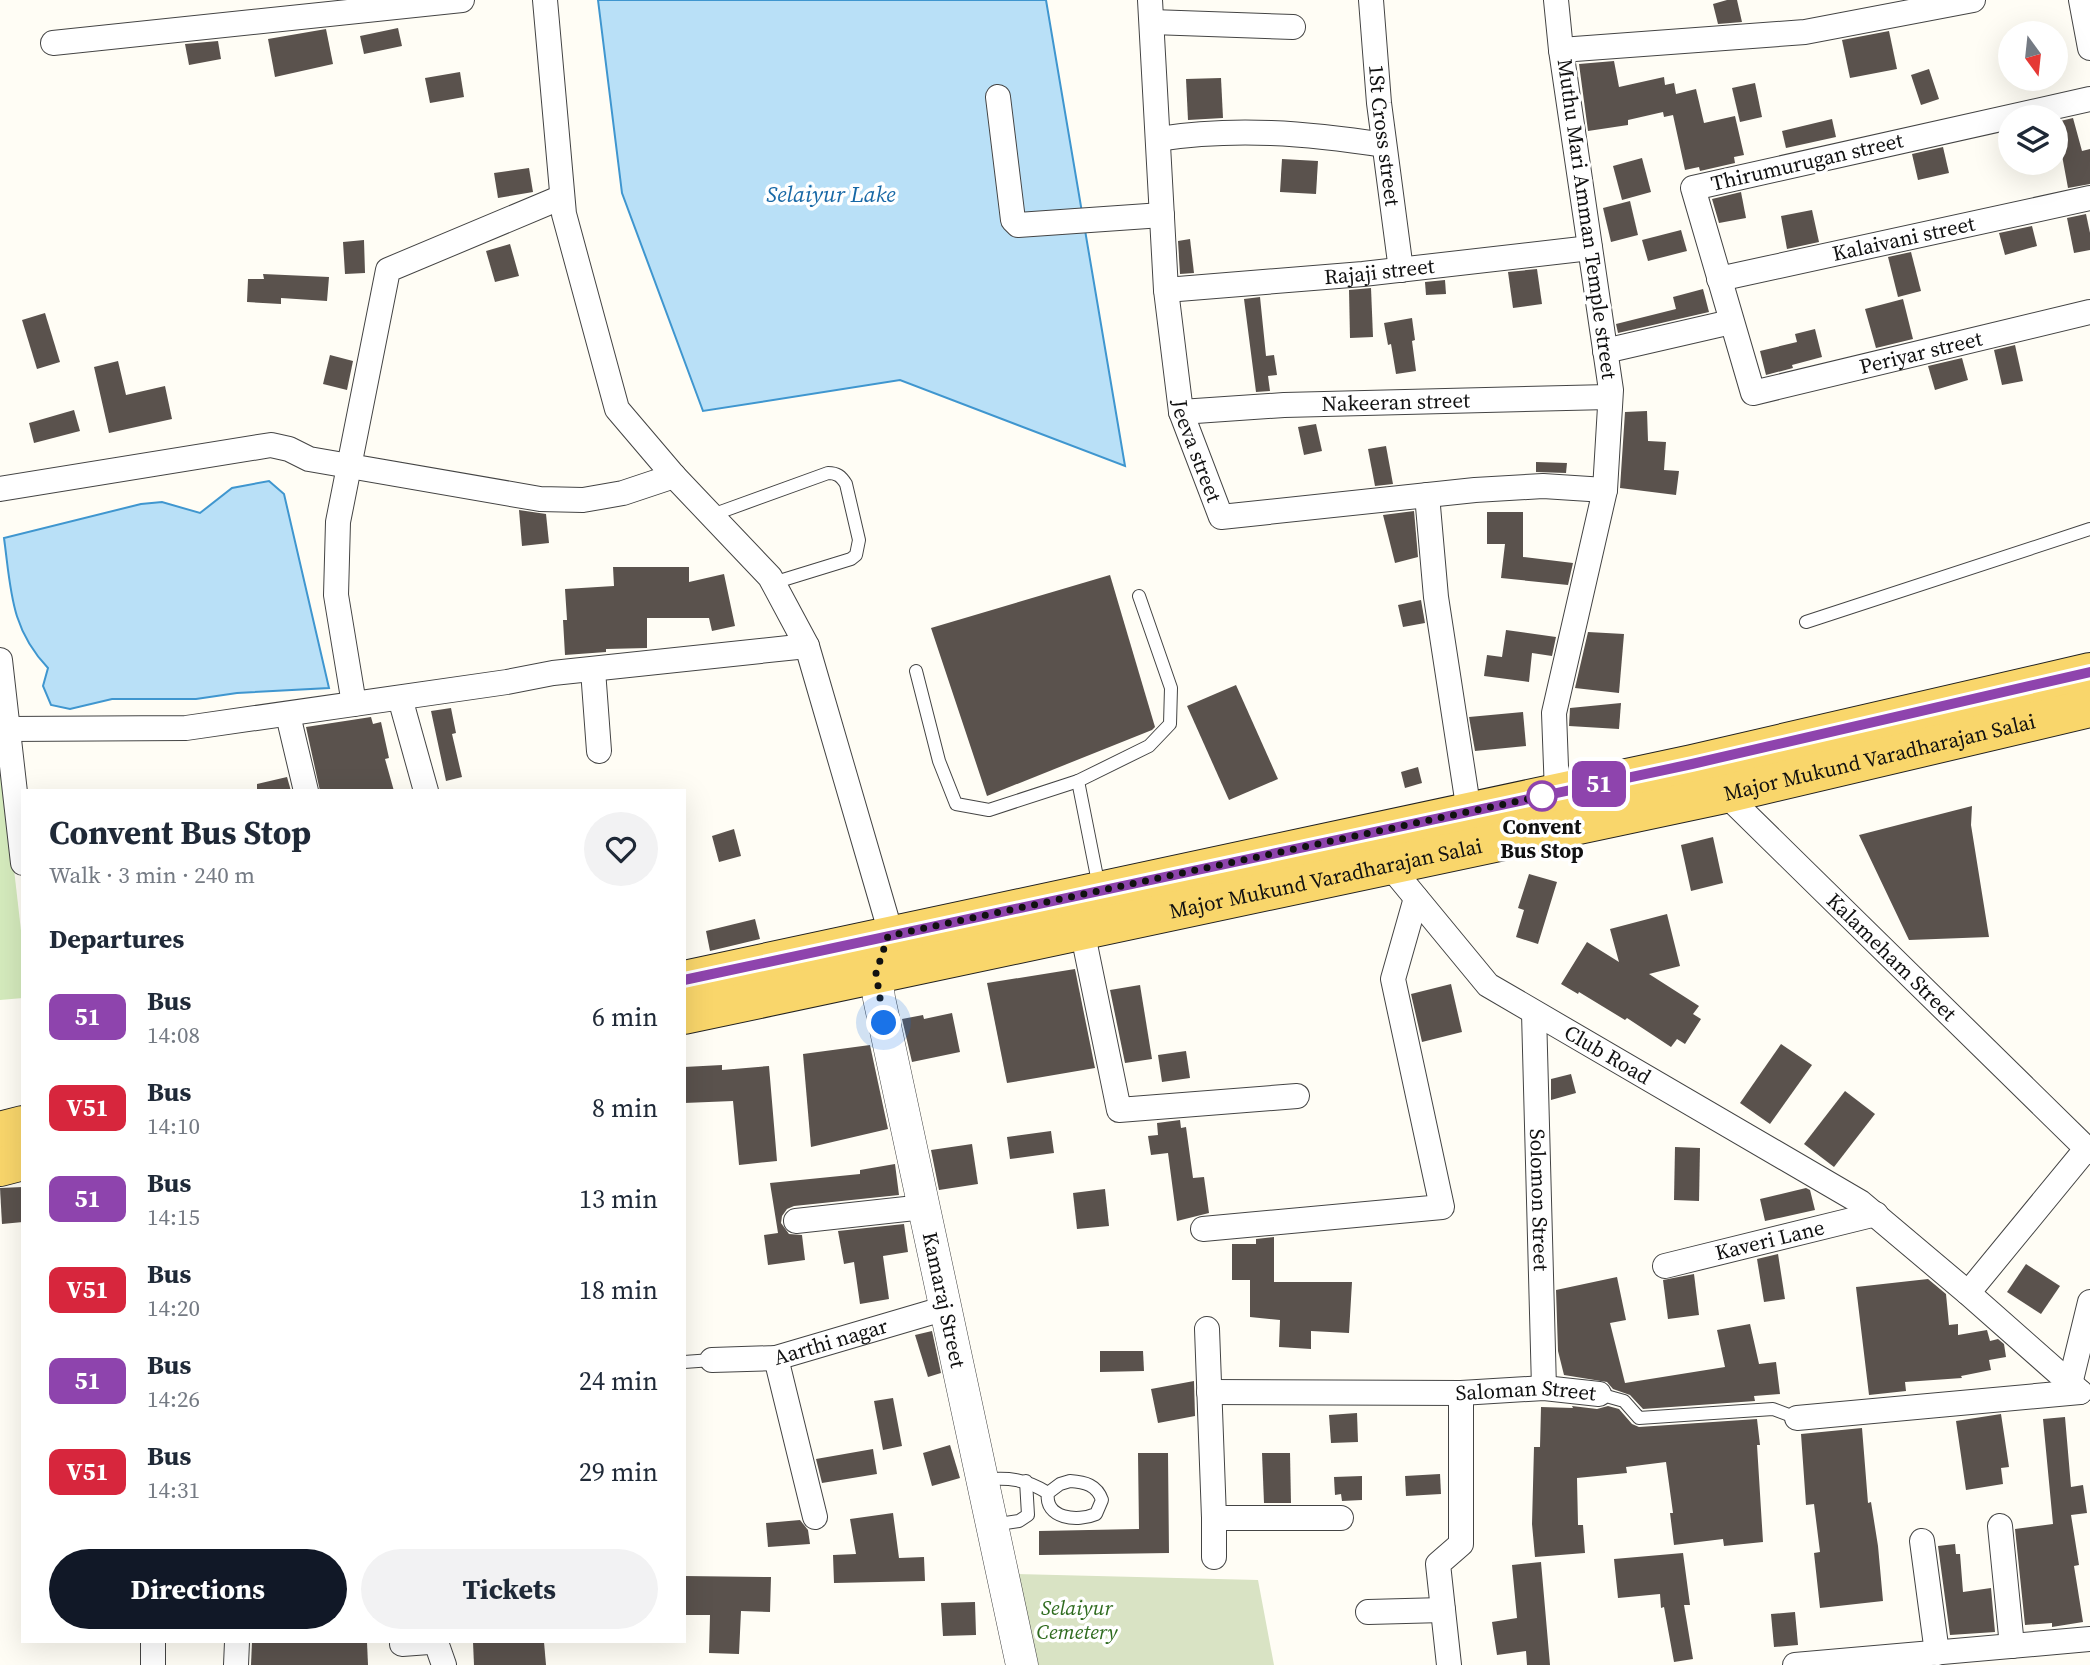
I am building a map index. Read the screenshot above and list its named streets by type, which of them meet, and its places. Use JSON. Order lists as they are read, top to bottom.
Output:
{
  "streets": {
    "main road": ["Major Mukund Varadharajan Salai"],
    "street": [
      "1St Cross street",
      "Thirumurugan street",
      "Muthu Mari Amman Temple street",
      "Kalaivani street",
      "Rajaji street",
      "Periyar street",
      "Nakeeran street",
      "Jeeva street",
      "Kalameham Street",
      "Club Road",
      "Solomon Street",
      "Kaveri Lane",
      "Kamaraj Street",
      "Aarthi nagar",
      "Saloman Street"
    ]
  },
  "crossings": [
    ["1St Cross street", "Rajaji street"],
    ["Thirumurugan street", "Kalaivani street"],
    ["Thirumurugan street", "Periyar street"],
    ["Muthu Mari Amman Temple street", "Rajaji street"],
    ["Muthu Mari Amman Temple street", "Nakeeran street"],
    ["Muthu Mari Amman Temple street", "Jeeva street"],
    ["Muthu Mari Amman Temple street", "Major Mukund Varadharajan Salai"],
    ["Rajaji street", "Jeeva street"],
    ["Nakeeran street", "Jeeva street"],
    ["Major Mukund Varadharajan Salai", "Kalameham Street"],
    ["Major Mukund Varadharajan Salai", "Club Road"],
    ["Major Mukund Varadharajan Salai", "Kamaraj Street"],
    ["Club Road", "Solomon Street"],
    ["Club Road", "Kaveri Lane"],
    ["Club Road", "Saloman Street"],
    ["Solomon Street", "Saloman Street"],
    ["Kamaraj Street", "Aarthi nagar"]
  ],
  "water": ["Selaiyur Lake"],
  "parks": ["Selaiyur Cemetery"],
  "places": ["Convent Bus Stop"],
  "lines": ["bus line 51"],
  "north": "bottom",
  "page": {
    "on_map": "51",
    "heading": [
      ["Convent Bus Stop", "Walk · 3 min · 240 m"],
      "Departures"
    ],
    "list": [
      {
        "mark": "51",
        "name": "Bus",
        "note": "14:08",
        "value": "6 min"
      },
      {
        "mark": "V51",
        "name": "Bus",
        "note": "14:10",
        "value": "8 min"
      },
      {
        "mark": "51",
        "name": "Bus",
        "note": "14:15",
        "value": "13 min"
      },
      {
        "mark": "V51",
        "name": "Bus",
        "note": "14:20",
        "value": "18 min"
      },
      {
        "mark": "51",
        "name": "Bus",
        "note": "14:26",
        "value": "24 min"
      },
      {
        "mark": "V51",
        "name": "Bus",
        "note": "14:31",
        "value": "29 min"
      }
    ],
    "buttons": ["Directions", "Tickets"]
  }
}
